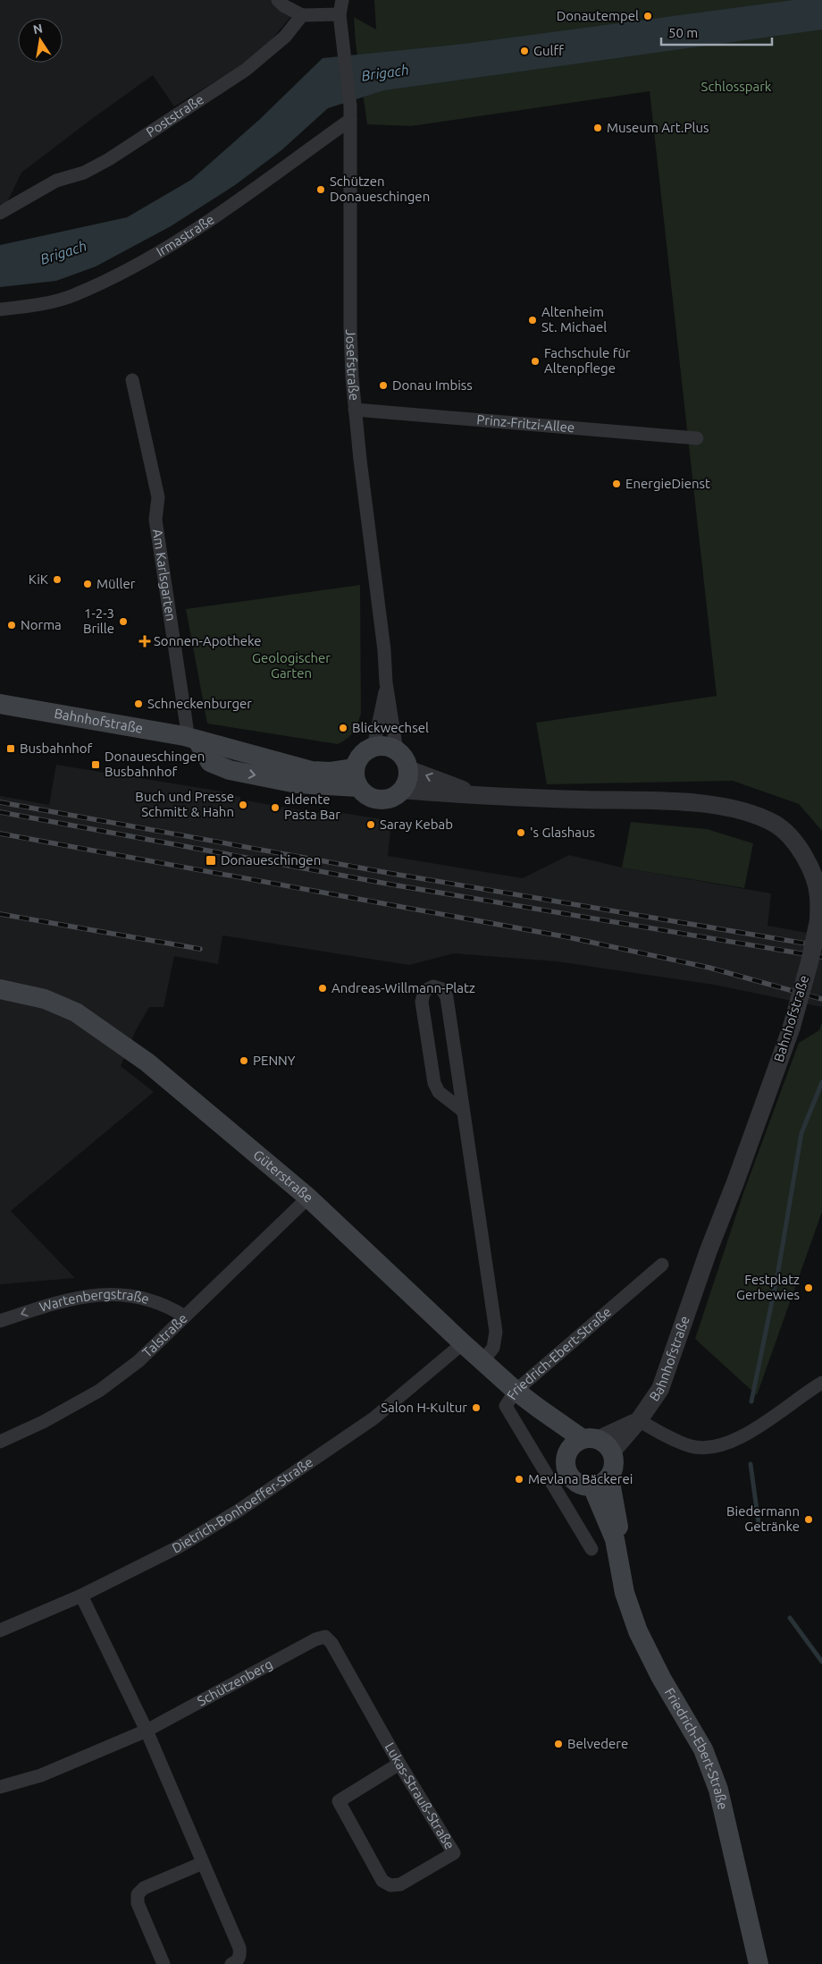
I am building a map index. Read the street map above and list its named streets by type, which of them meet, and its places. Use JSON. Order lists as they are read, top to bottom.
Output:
{
  "streets": {
    "main road": ["Bahnhofstraße", "Güterstraße", "Friedrich-Ebert-Straße"],
    "street": [
      "Poststraße",
      "Irmastraße",
      "Josefstraße",
      "Prinz-Fritzi-Allee",
      "Am Karlsgarten",
      "Wartenbergstraße",
      "Talstraße",
      "Dietrich-Bonhoeffer-Straße",
      "Schützenberg",
      "Lukas-Strauß-Straße"
    ]
  },
  "crossings": [
    ["Irmastraße", "Josefstraße"],
    ["Josefstraße", "Prinz-Fritzi-Allee"],
    ["Josefstraße", "Bahnhofstraße"],
    ["Am Karlsgarten", "Bahnhofstraße"],
    ["Bahnhofstraße", "Güterstraße"],
    ["Bahnhofstraße", "Friedrich-Ebert-Straße"],
    ["Güterstraße", "Talstraße"],
    ["Güterstraße", "Friedrich-Ebert-Straße"],
    ["Güterstraße", "Dietrich-Bonhoeffer-Straße"],
    ["Wartenbergstraße", "Talstraße"],
    ["Schützenberg", "Lukas-Strauß-Straße"]
  ],
  "one_way": ["Wartenbergstraße"],
  "water": ["Brigach"],
  "parks": ["Schlosspark", "Geologischer Garten"],
  "places": {
    "other": [
      "Donautempel",
      "Gulff",
      "Museum Art.Plus",
      "Schützen Donaueschingen",
      "Altenheim St. Michael",
      "Fachschule für Altenpflege",
      "Donau Imbiss",
      "EnergieDienst",
      "KiK",
      "Müller",
      "1-2-3 Brille",
      "Norma",
      "Schneckenburger",
      "Blickwechsel",
      "Buch und Presse Schmitt & Hahn",
      "aldente Pasta Bar",
      "Saray Kebab",
      "'s Glashaus",
      "Andreas-Willmann-Platz",
      "PENNY",
      "Festplatz Gerbewies",
      "Salon H-Kultur",
      "Mevlana Bäckerei",
      "Biedermann Getränke",
      "Belvedere"
    ],
    "health": ["Sonnen-Apotheke"],
    "transit": ["Busbahnhof", "Donaueschingen Busbahnhof", "Donaueschingen"]
  },
  "scale_bar": "50 m",
  "north": "top"
}
